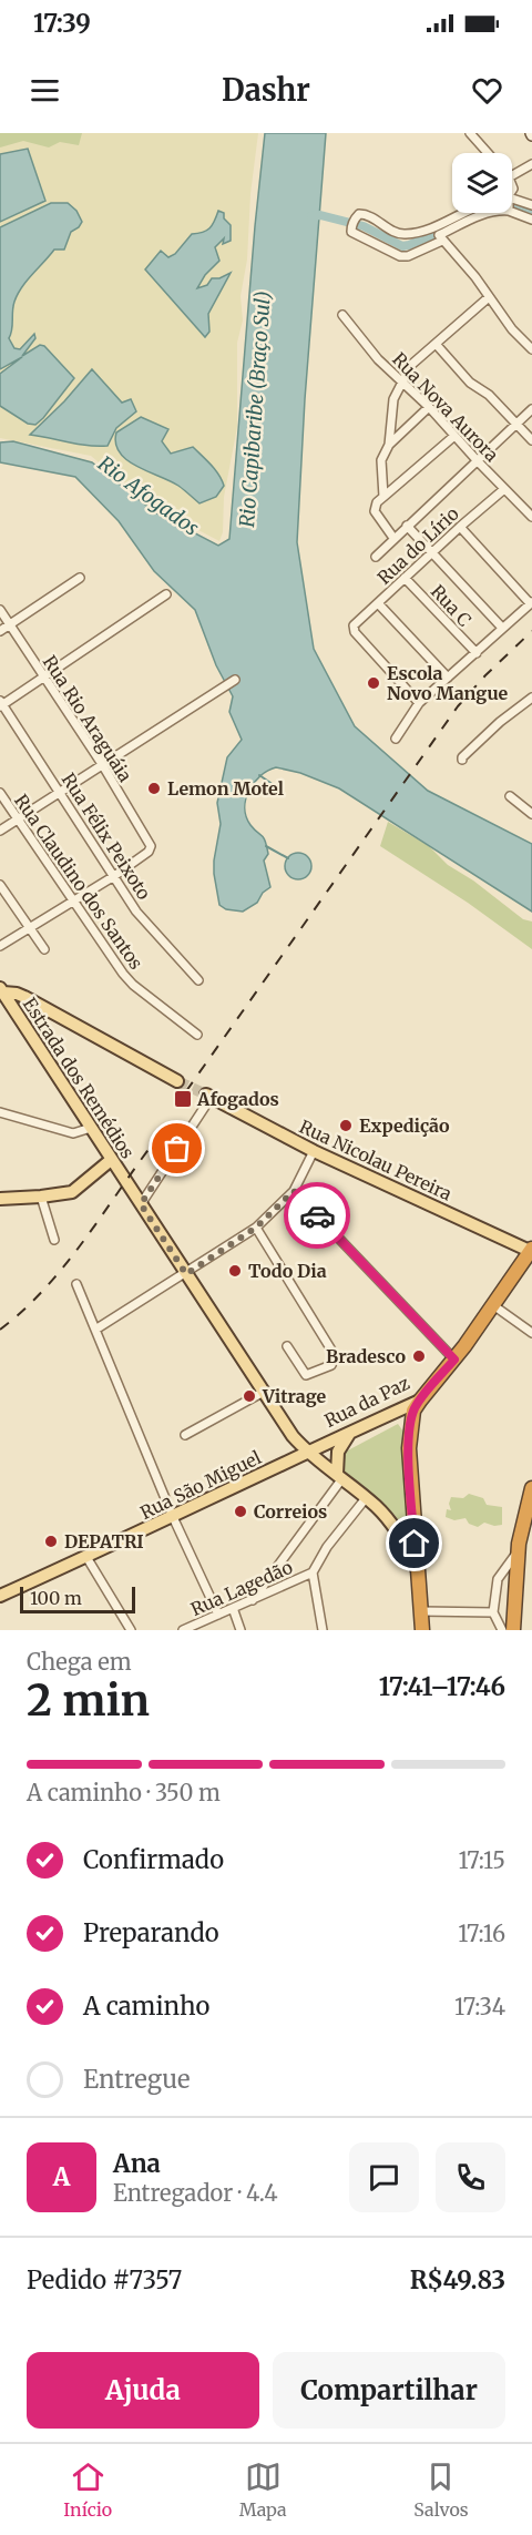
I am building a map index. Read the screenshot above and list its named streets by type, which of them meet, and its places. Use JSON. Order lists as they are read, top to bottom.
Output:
{
  "streets": {
    "highway": ["Rua da Paz"],
    "main road": ["Estrada dos Remédios", "Rua Nicolau Pereira", "Rua São Miguel"],
    "street": [
      "Rua Nova Aurora",
      "Rua do Lírio",
      "Rua C",
      "Rua Rio Araguáia",
      "Rua Félix Peixoto",
      "Rua Claudino dos Santos",
      "Rua Lagedão"
    ]
  },
  "crossings": [
    ["Rua Nova Aurora", "Rua do Lírio"],
    ["Rua do Lírio", "Rua C"],
    ["Rua Rio Araguáia", "Rua Félix Peixoto"],
    ["Estrada dos Remédios", "Rua da Paz"],
    ["Estrada dos Remédios", "Rua São Miguel"],
    ["Rua Nicolau Pereira", "Rua da Paz"],
    ["Rua da Paz", "Rua São Miguel"]
  ],
  "water": ["Rio Capibaribe (Braço Sul)", "Rio Afogados"],
  "places": {
    "other": [
      "Escola Novo Mangue",
      "Lemon Motel",
      "Expedição",
      "Todo Dia",
      "Bradesco",
      "Vitrage",
      "Correios",
      "DEPATRI"
    ],
    "transit": ["Afogados"]
  },
  "scale_bar": "100 m",
  "page": {
    "status": "17:39",
    "header": "Dashr",
    "scale": "100 m",
    "heading": ["2 min", "Chega em", "17:41–17:46"],
    "panel": [
      "Ana",
      "Entregador · 4.4",
      "Pedido #7357",
      "R$49.83"
    ],
    "bar": "A caminho · 350 m",
    "list": [
      ["Confirmado", "17:15"],
      ["Preparando", "17:16"],
      ["A caminho", "17:34"],
      "Entregue"
    ],
    "round": "A",
    "buttons": ["Ajuda", "Compartilhar"],
    "tabs": ["Início", "Mapa", "Salvos"]
  }
}
